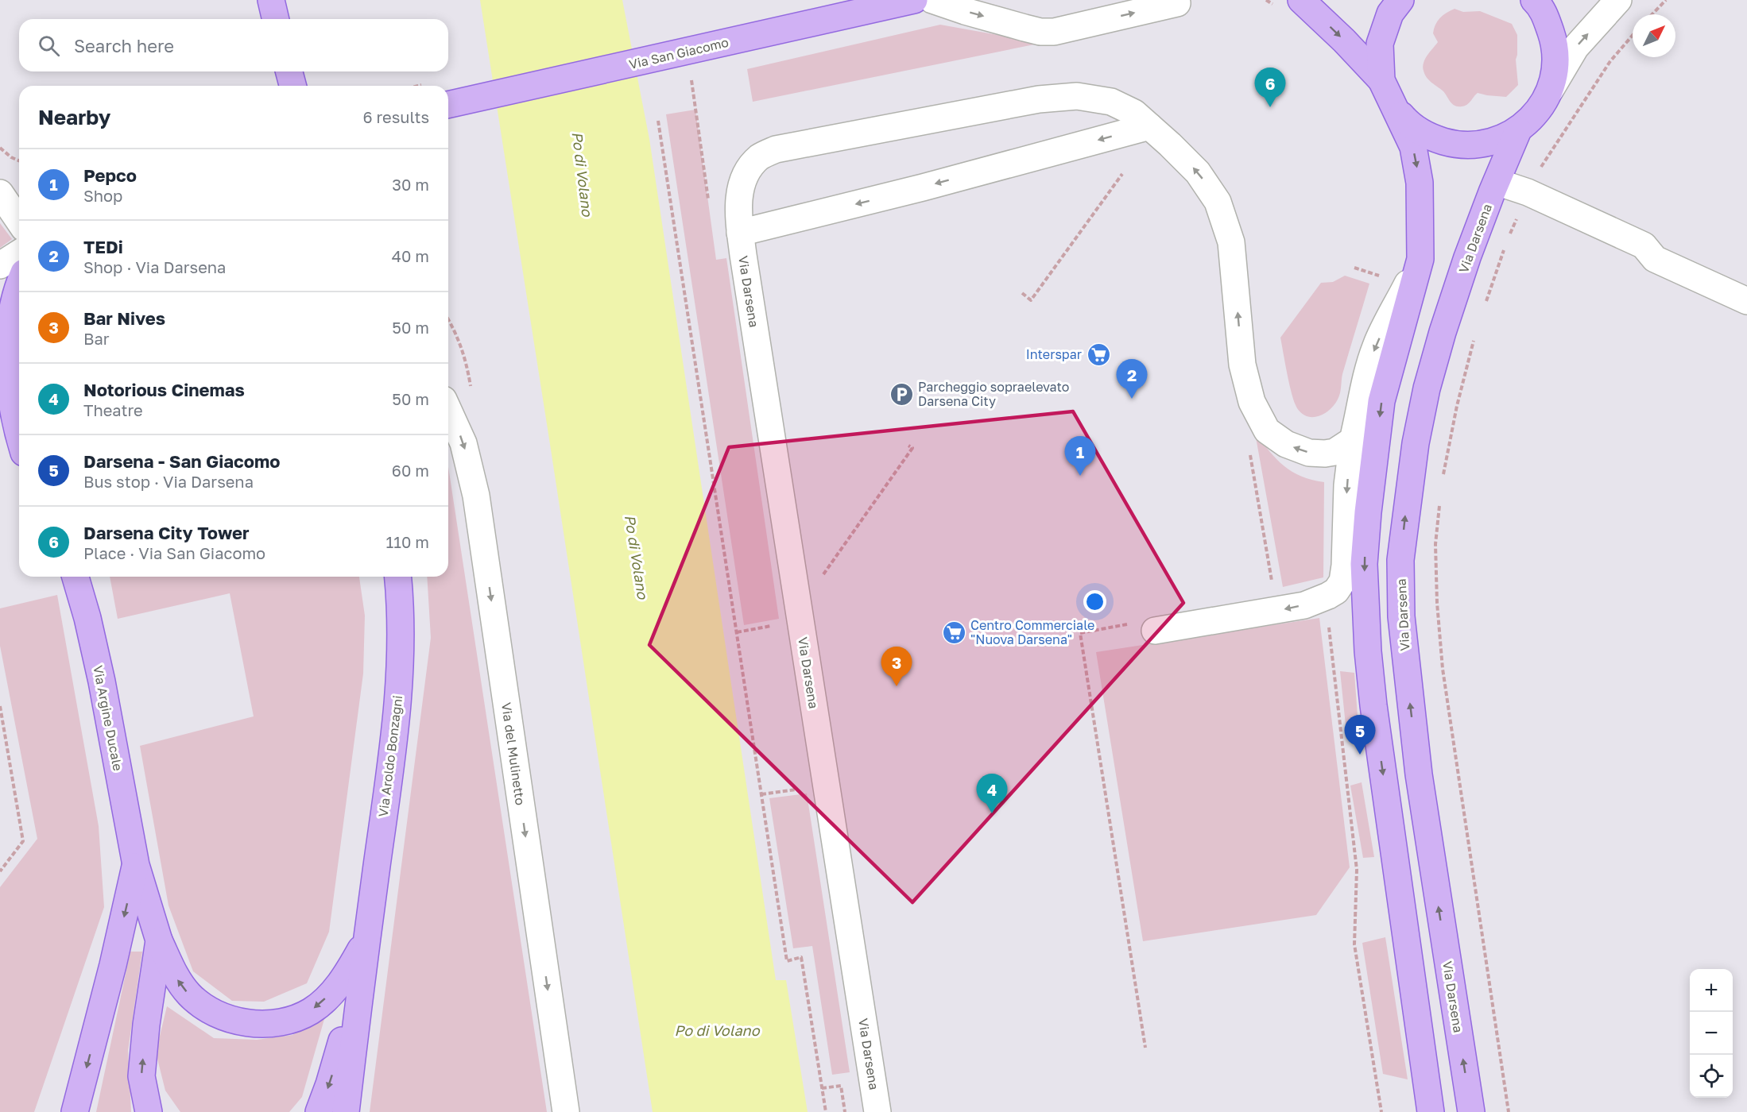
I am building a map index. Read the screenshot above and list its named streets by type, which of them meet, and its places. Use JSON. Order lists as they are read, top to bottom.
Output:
{
  "streets": {
    "main road": [
      "Via San Giacomo",
      "Via Darsena",
      "Via Argine Ducale",
      "Via Aroldo Bonzagni"
    ],
    "street": ["Via del Mulinetto"]
  },
  "crossings": [
    ["Via Argine Ducale", "Via Aroldo Bonzagni"]
  ],
  "one_way": ["Via del Mulinetto"],
  "water": ["Po di Volano"],
  "places": {
    "supermarket": ["Interspar", "Centro Commerciale \"Nuova Darsena\""],
    "parking": ["Parcheggio sopraelevato Darsena City"]
  },
  "north": "top right",
  "page": {
    "search": "Search here",
    "pins": [
      "6",
      "2",
      "1",
      "3",
      "5",
      "4"
    ],
    "heading": ["Nearby", "6 results"],
    "list": [
      {
        "mark": "1",
        "name": "Pepco",
        "note": "Shop",
        "value": "30 m"
      },
      {
        "mark": "2",
        "name": "TEDi",
        "note": "Shop · Via Darsena",
        "value": "40 m"
      },
      {
        "mark": "3",
        "name": "Bar Nives",
        "note": "Bar",
        "value": "50 m"
      },
      {
        "mark": "4",
        "name": "Notorious Cinemas",
        "note": "Theatre",
        "value": "50 m"
      },
      {
        "mark": "5",
        "name": "Darsena - San Giacomo",
        "note": "Bus stop · Via Darsena",
        "value": "60 m"
      },
      {
        "mark": "6",
        "name": "Darsena City Tower",
        "note": "Place · Via San Giacomo",
        "value": "110 m"
      }
    ],
    "map_buttons": ["+", "−"]
  }
}
